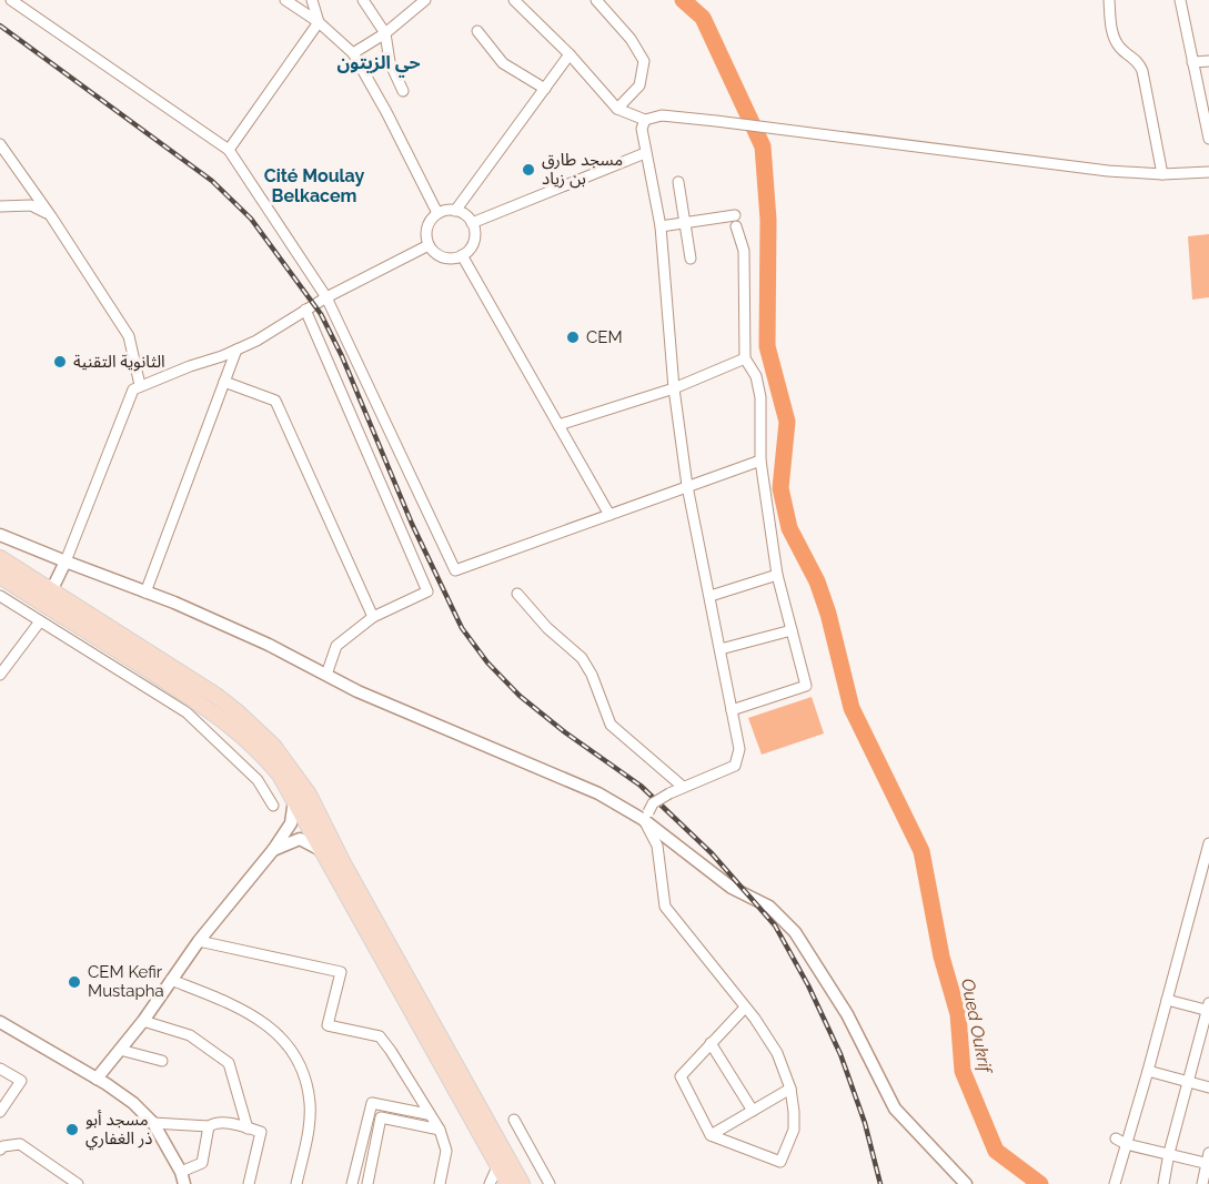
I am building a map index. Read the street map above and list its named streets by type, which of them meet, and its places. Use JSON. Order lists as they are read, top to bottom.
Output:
{
  "districts": ["حي الزيتون", "Cité Moulay Belkacem"],
  "water": ["Oued Oukrif"],
  "places": [
    "مسجد طارق بن زياد",
    "CEM",
    "الثانوية التقنية",
    "CEM Kefir Mustapha",
    "مسجد أبو ذر الغفاري"
  ]
}
